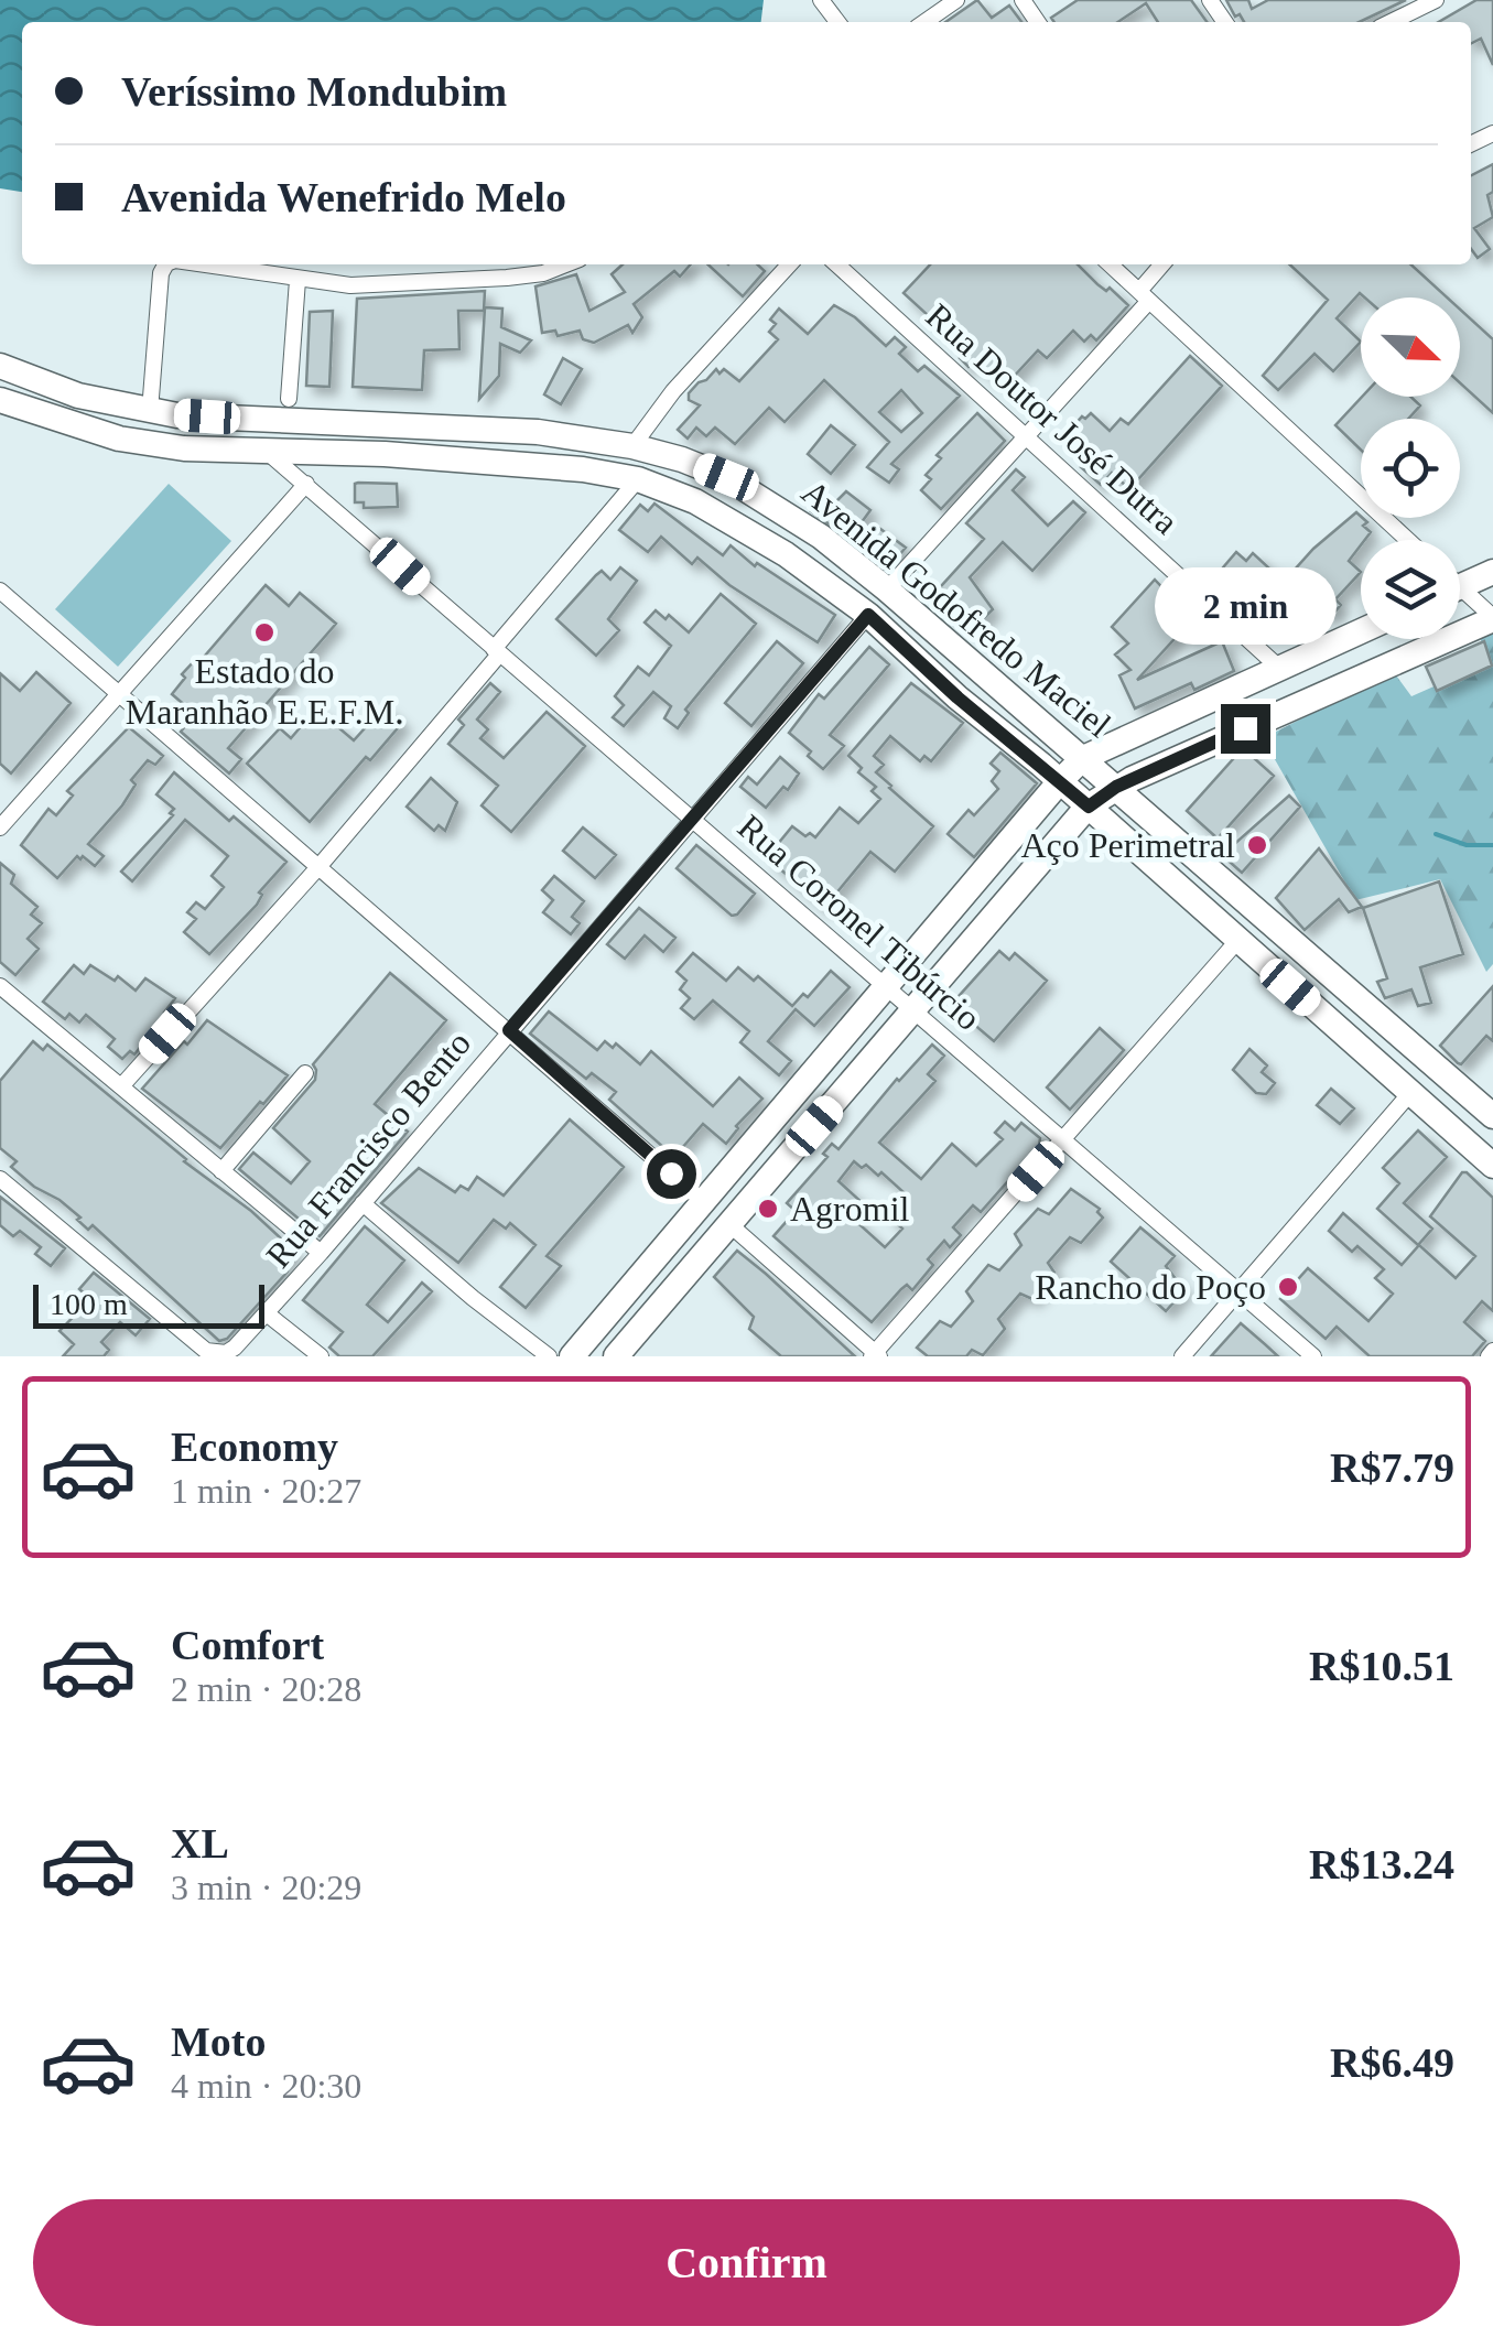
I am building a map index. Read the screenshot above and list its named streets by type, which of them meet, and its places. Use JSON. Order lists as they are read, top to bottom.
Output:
{
  "streets": {
    "main road": ["Avenida Godofredo Maciel"],
    "street": ["Rua Doutor José Dutra", "Rua Coronel Tibúrcio", "Rua Francisco Bento"]
  },
  "crossings": [
    ["Avenida Godofredo Maciel", "Rua Coronel Tibúrcio"],
    ["Avenida Godofredo Maciel", "Rua Francisco Bento"],
    ["Rua Coronel Tibúrcio", "Rua Francisco Bento"]
  ],
  "places": [
    "Estado do Maranhão E.E.F.M.",
    "Aço Perimetral",
    "Agromil",
    "Rancho do Poço"
  ],
  "scale_bar": "100 m",
  "north": "bottom right",
  "page": {
    "banner": ["Veríssimo Mondubim", "Avenida Wenefrido Melo"],
    "bubble": "2 min",
    "scale": "100 m",
    "list": [
      {
        "name": "Economy",
        "note": "1 min · 20:27",
        "value": "R$7.79"
      },
      {
        "name": "Comfort",
        "note": "2 min · 20:28",
        "value": "R$10.51"
      },
      {
        "name": "XL",
        "note": "3 min · 20:29",
        "value": "R$13.24"
      },
      {
        "name": "Moto",
        "note": "4 min · 20:30",
        "value": "R$6.49"
      }
    ],
    "buttons": "Confirm"
  }
}
